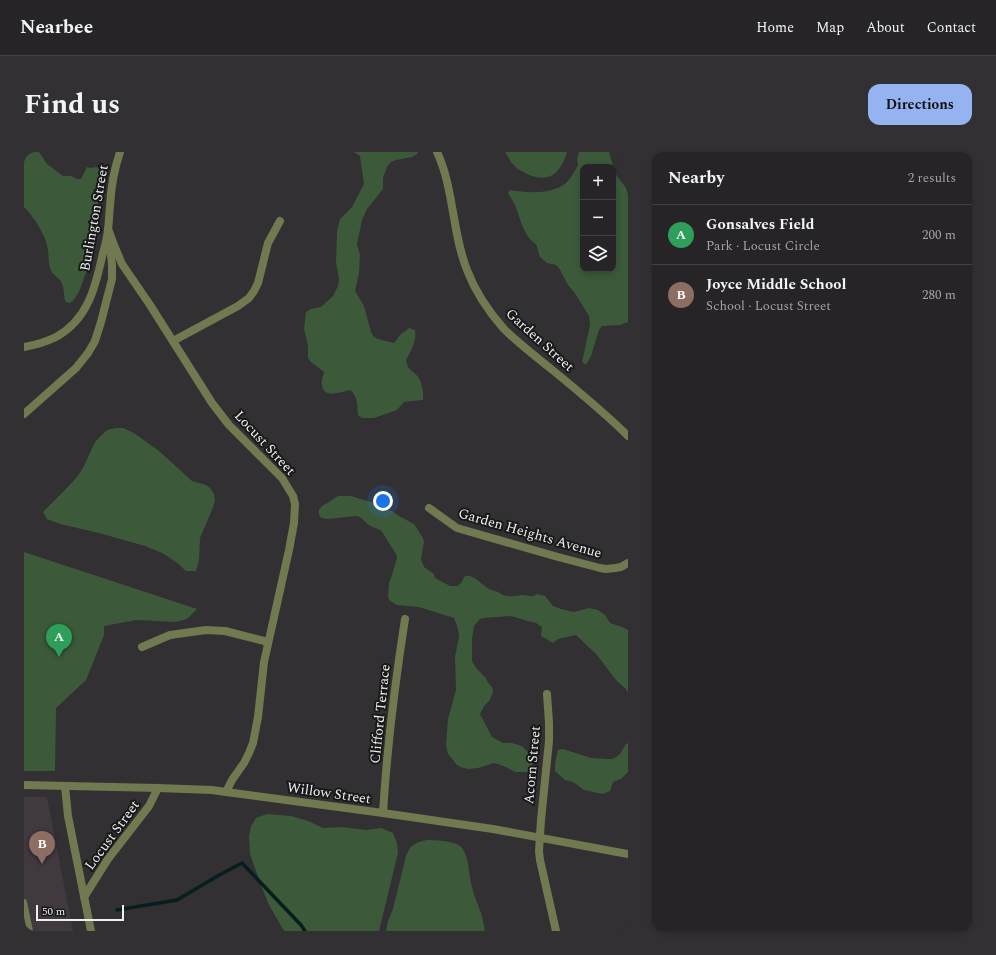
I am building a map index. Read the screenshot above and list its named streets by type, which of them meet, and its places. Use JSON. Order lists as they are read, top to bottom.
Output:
{
  "streets": {
    "street": [
      "Burlington Street",
      "Garden Street",
      "Locust Street",
      "Garden Heights Avenue",
      "Clifford Terrace",
      "Acorn Street",
      "Willow Street"
    ]
  },
  "crossings": [
    ["Burlington Street", "Locust Street"],
    ["Locust Street", "Willow Street"],
    ["Clifford Terrace", "Willow Street"],
    ["Acorn Street", "Willow Street"]
  ],
  "scale_bar": "50 m",
  "page": {
    "header": "Nearbee",
    "nav": [
      "Home",
      "Map",
      "About",
      "Contact"
    ],
    "title": "Find us",
    "buttons": "Directions",
    "heading": ["Nearby", "2 results"],
    "map_buttons": ["+", "−"],
    "list": [
      {
        "mark": "A",
        "name": "Gonsalves Field",
        "note": "Park · Locust Circle",
        "value": "200 m"
      },
      {
        "mark": "B",
        "name": "Joyce Middle School",
        "note": "School · Locust Street",
        "value": "280 m"
      }
    ],
    "pins": ["A", "B"],
    "scale": "50 m"
  }
}
